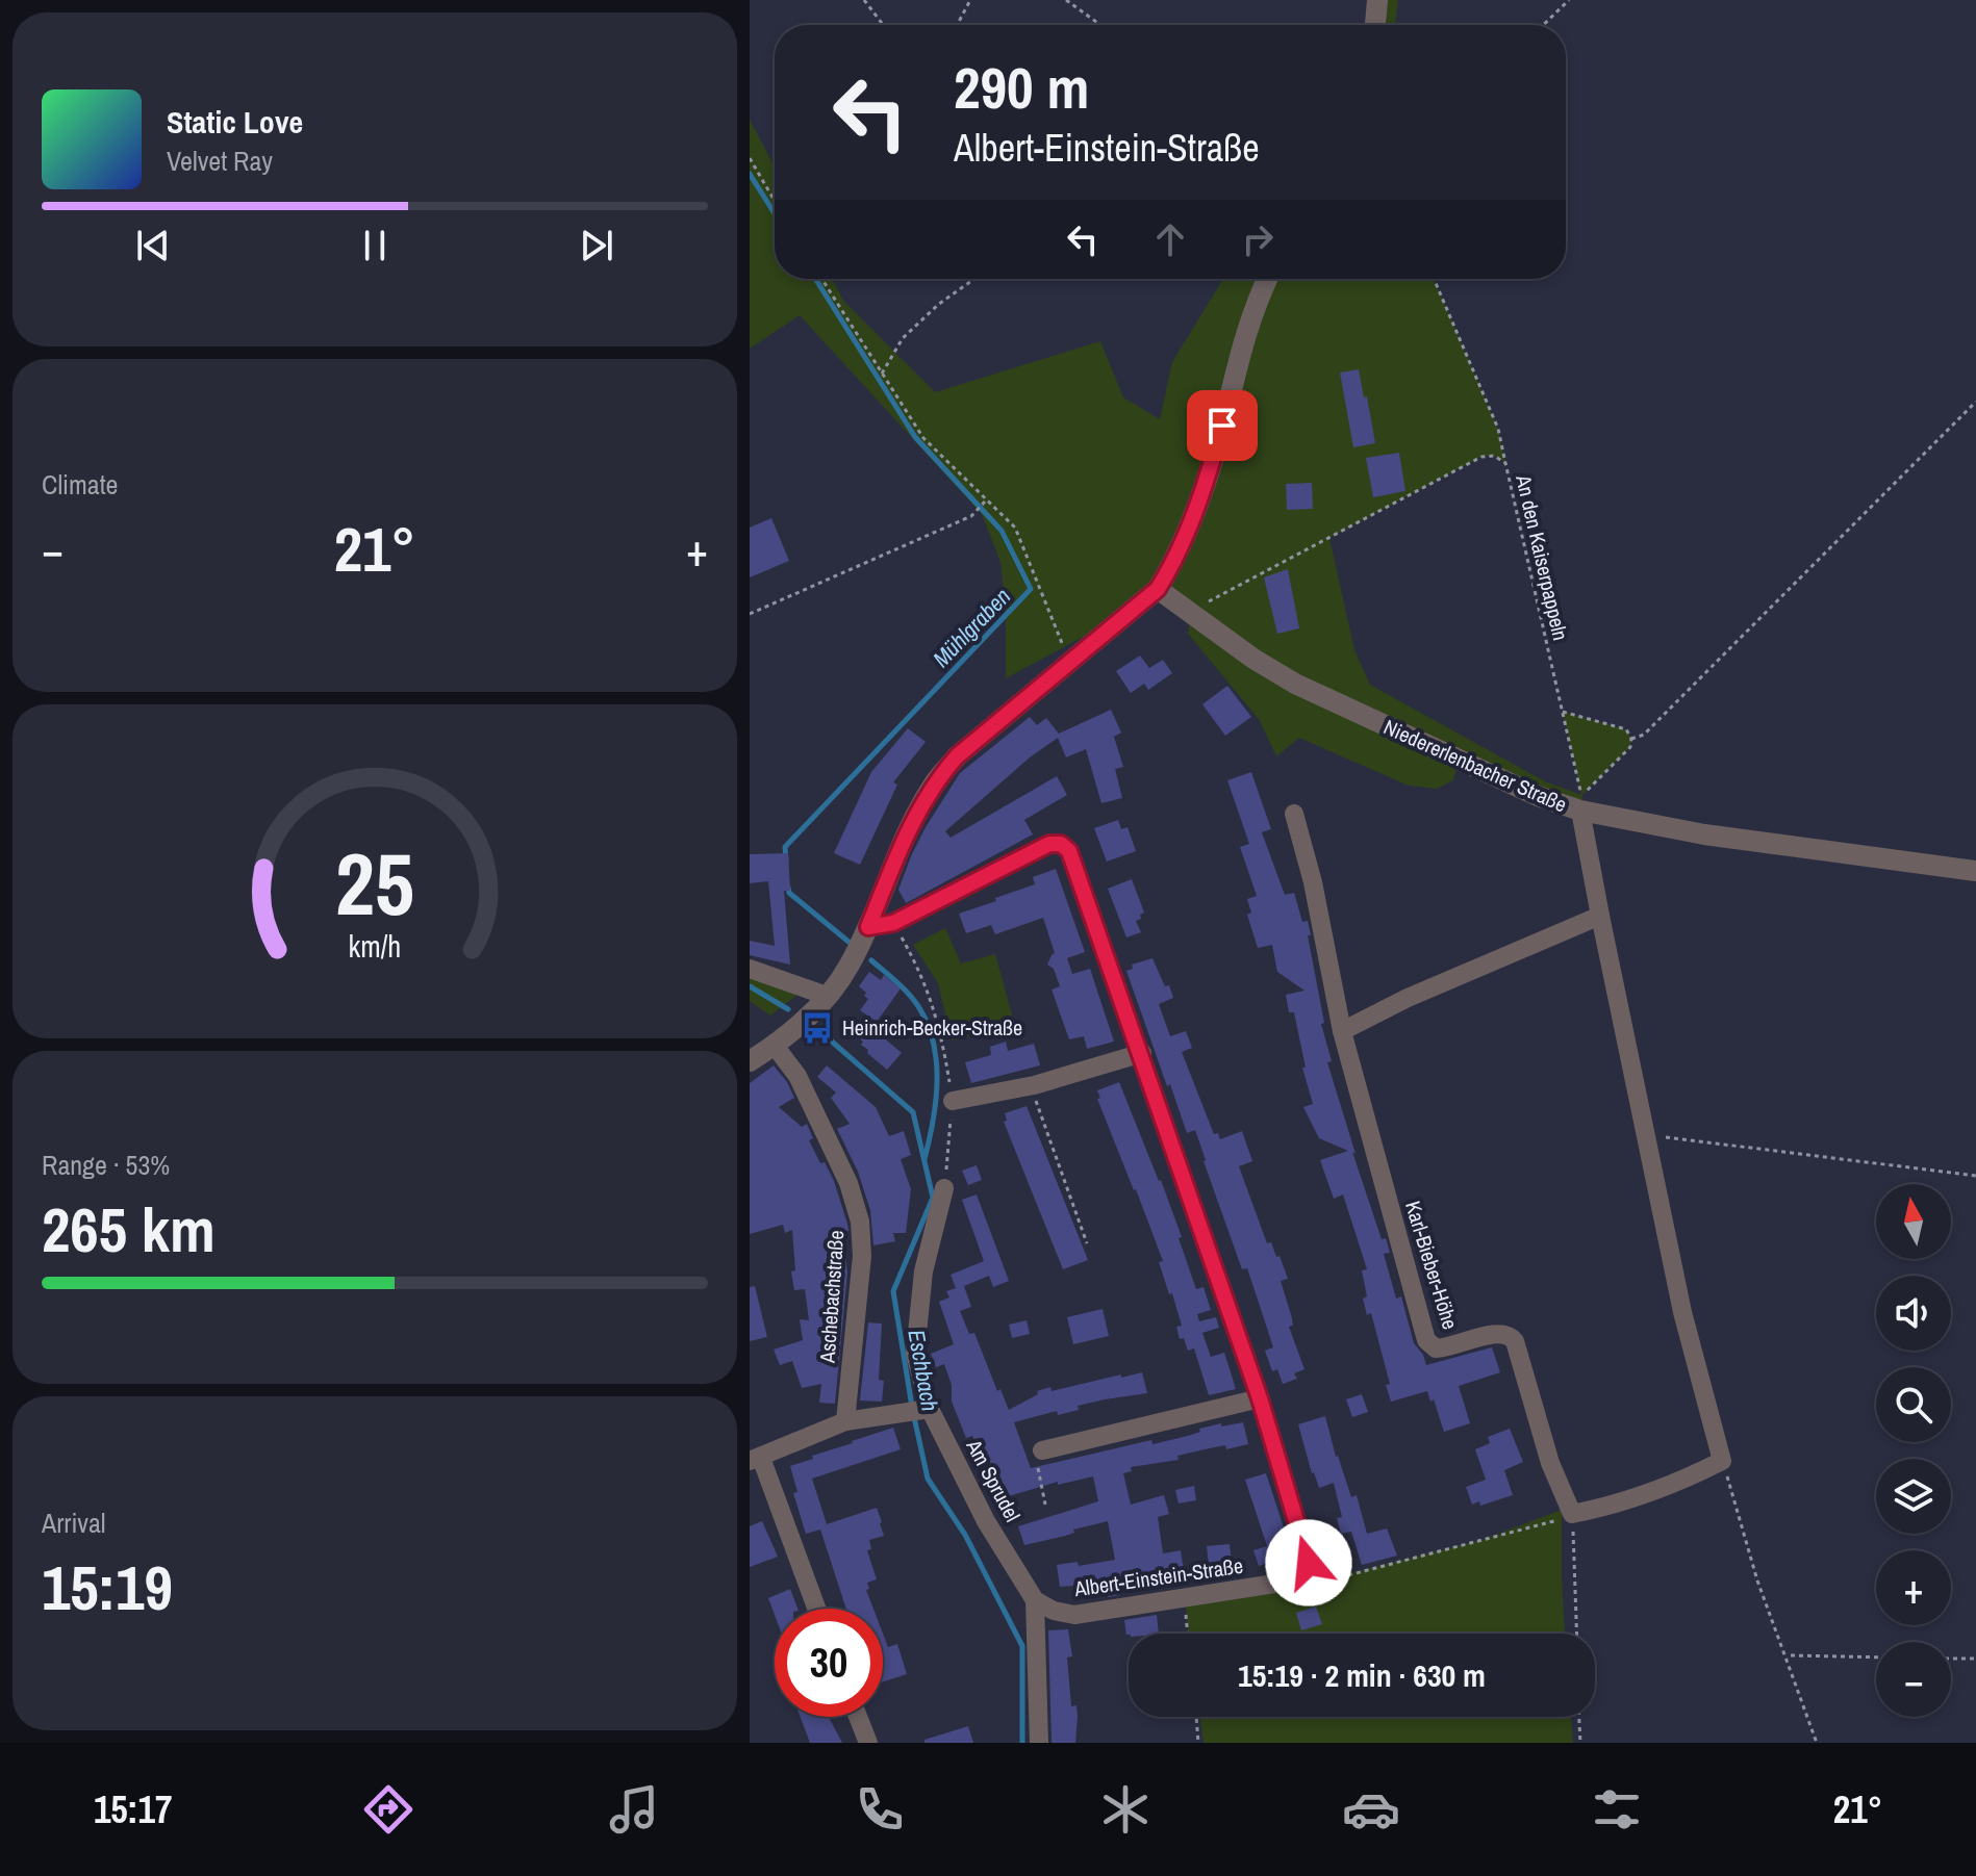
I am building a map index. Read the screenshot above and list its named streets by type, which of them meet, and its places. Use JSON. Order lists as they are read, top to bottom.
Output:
{
  "streets": {
    "street": [
      "Niedererlenbacher Straße",
      "Karl-Bieber-Höhe",
      "Aschebachstraße",
      "Am Sprudel",
      "Albert-Einstein-Straße"
    ],
    "path": ["An den Kaiserpappeln"]
  },
  "crossings": [
    ["An den Kaiserpappeln", "Niedererlenbacher Straße"],
    ["Am Sprudel", "Albert-Einstein-Straße"]
  ],
  "water": ["Mühlgraben", "Eschbach"],
  "places": {
    "bus stop": ["Heinrich-Becker-Straße"]
  },
  "north": "top",
  "page": {
    "turn": ["290 m", "Albert-Einstein-Straße"],
    "song": ["Static Love", "Velvet Ray"],
    "tile": [
      "Climate",
      ["Range · 53%", "265 km"],
      ["Arrival", "15:19"]
    ],
    "heat": ["−", "21°", "+"],
    "map_buttons": ["+", "−"],
    "limit": "30",
    "trip": "15:19 · 2 min · 630 m",
    "tabs": ["15:17", "21°"],
    "gauge": ["25", "km/h"]
  }
}
